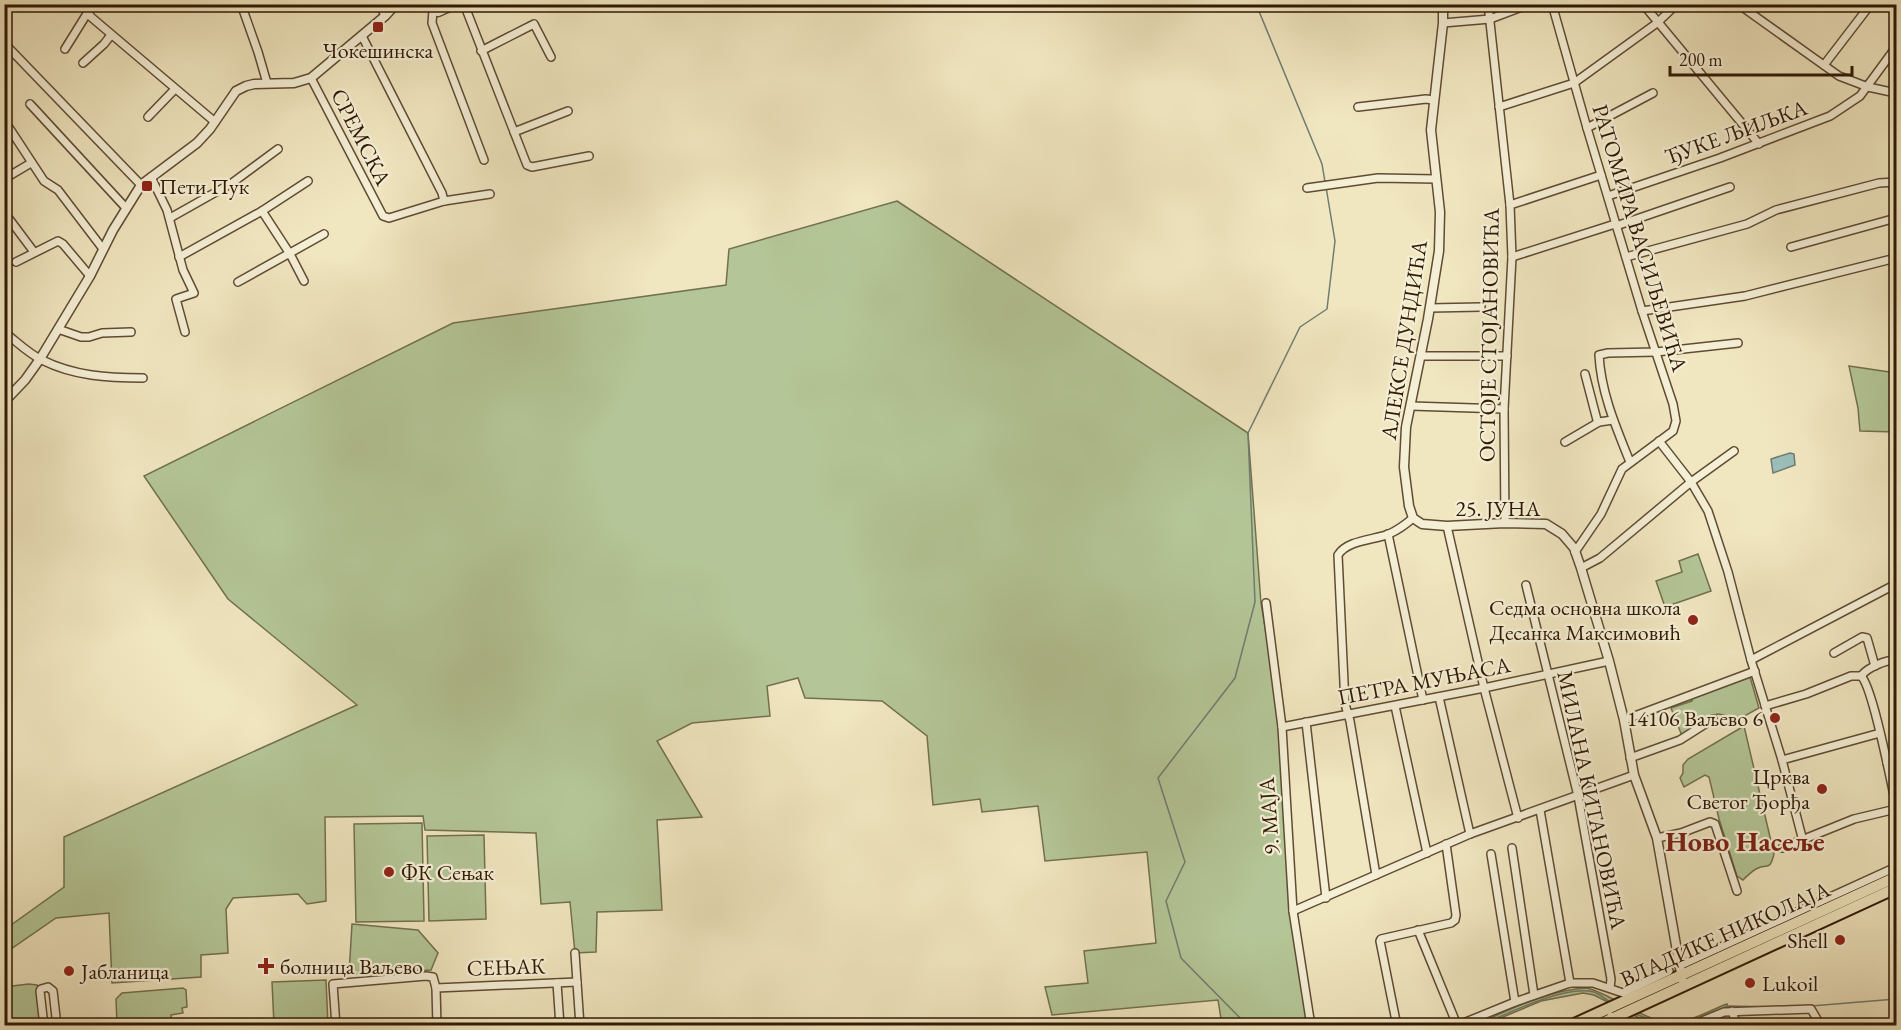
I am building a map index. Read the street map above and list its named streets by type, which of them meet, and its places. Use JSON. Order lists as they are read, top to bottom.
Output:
{
  "streets": {
    "main road": ["ВЛАДИКЕ НИКОЛАЈА"],
    "street": [
      "ЂУКЕ ЉИЉКА",
      "СРЕМСКА",
      "РАТОМИРА ВАСИЉЕВИЋА",
      "ОСТОЈЕ СТОЈАНОВИЋА",
      "АЛЕКСЕ ДУНДИЋА",
      "25. ЈУНА",
      "ПЕТРА МУЊАСА",
      "МИЛАНА КИТАНОВИЋА",
      "9. МАЈА",
      "СЕЊАК"
    ]
  },
  "crossings": [
    ["ЂУКЕ ЉИЉКА", "РАТОМИРА ВАСИЉЕВИЋА"],
    ["РАТОМИРА ВАСИЉЕВИЋА", "25. ЈУНА"],
    ["ОСТОЈЕ СТОЈАНОВИЋА", "25. ЈУНА"],
    ["АЛЕКСЕ ДУНДИЋА", "25. ЈУНА"],
    ["25. ЈУНА", "ПЕТРА МУЊАСА"],
    ["25. ЈУНА", "ВЛАДИКЕ НИКОЛАЈА"],
    ["ПЕТРА МУЊАСА", "МИЛАНА КИТАНОВИЋА"],
    ["ПЕТРА МУЊАСА", "9. МАЈА"]
  ],
  "districts": ["Ново Насеље"],
  "places": {
    "transit": ["Чокешинска", "Пети Пук"],
    "other": [
      "Седма основна школа Десанка Максимовић",
      "14106 Ваљево 6",
      "Црква Светог Ђорђа",
      "ФК Сењак",
      "Shell",
      "Јабланица",
      "Lukoil"
    ],
    "health": ["болница Ваљево"]
  },
  "scale_bar": "200 m"
}
